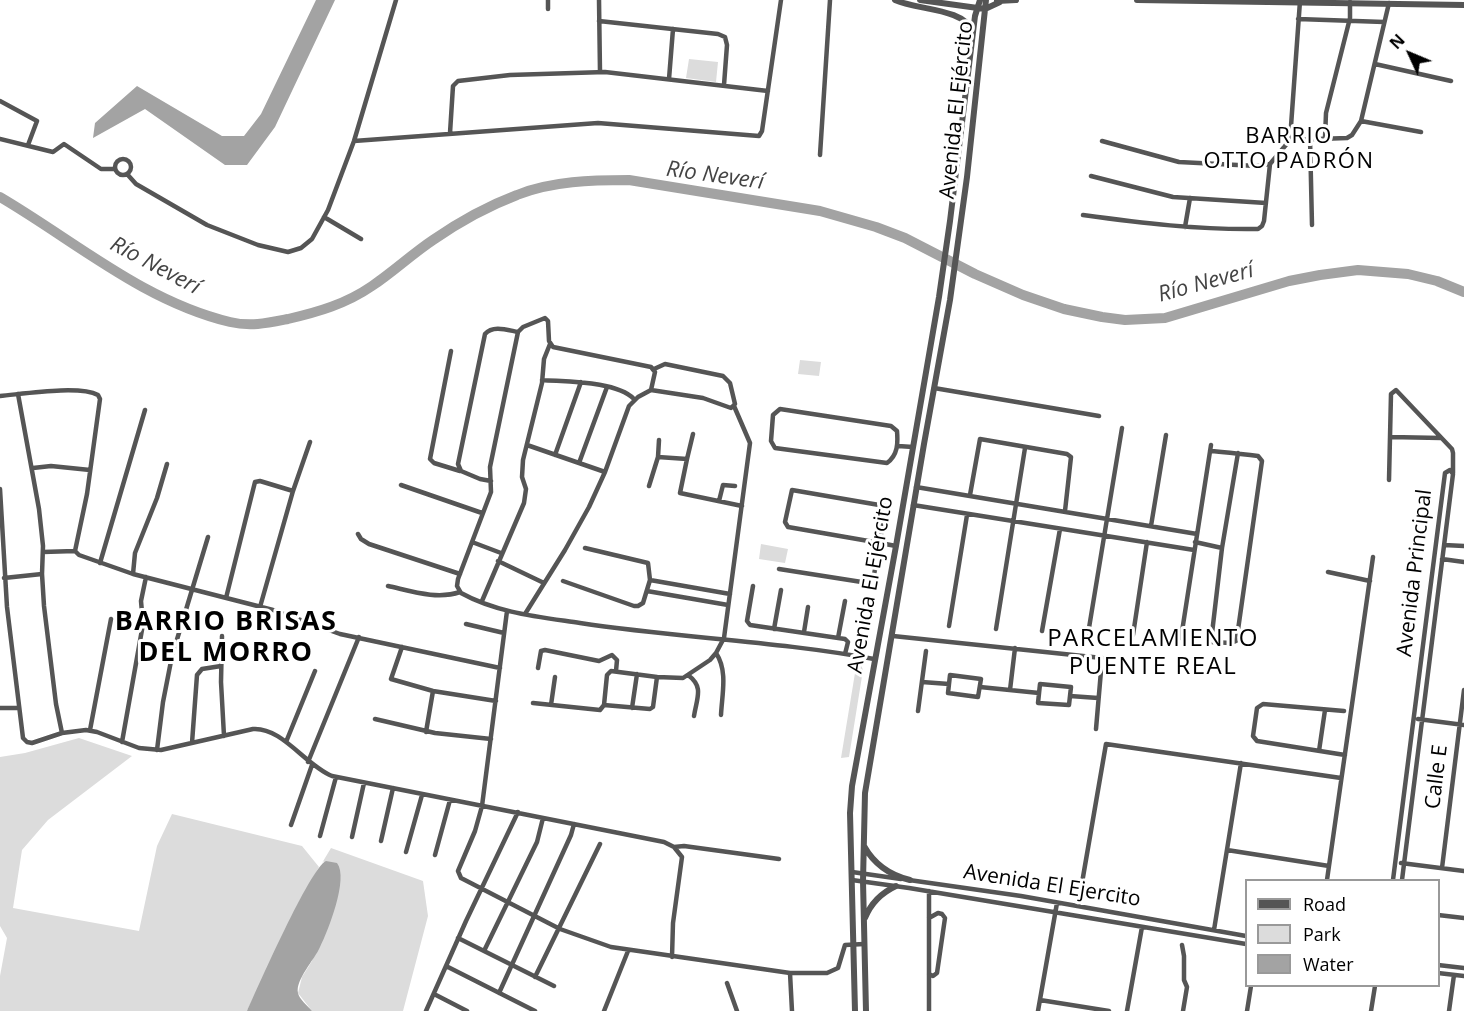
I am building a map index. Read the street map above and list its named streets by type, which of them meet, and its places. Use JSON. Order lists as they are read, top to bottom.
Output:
{
  "streets": {
    "street": [
      "Avenida El Ejército",
      "Avenida Principal",
      "Calle E",
      "Avenida El Ejercito"
    ]
  },
  "crossings": [
    ["Avenida El Ejército", "Avenida El Ejercito"]
  ],
  "districts": ["BARRIO OTTO PADRÓN", "BARRIO BRISAS DEL MORRO", "PARCELAMIENTO PUENTE REAL"],
  "water": ["Río Neverí"],
  "legend": ["Road", "Park", "Water"],
  "north": "top left"
}
